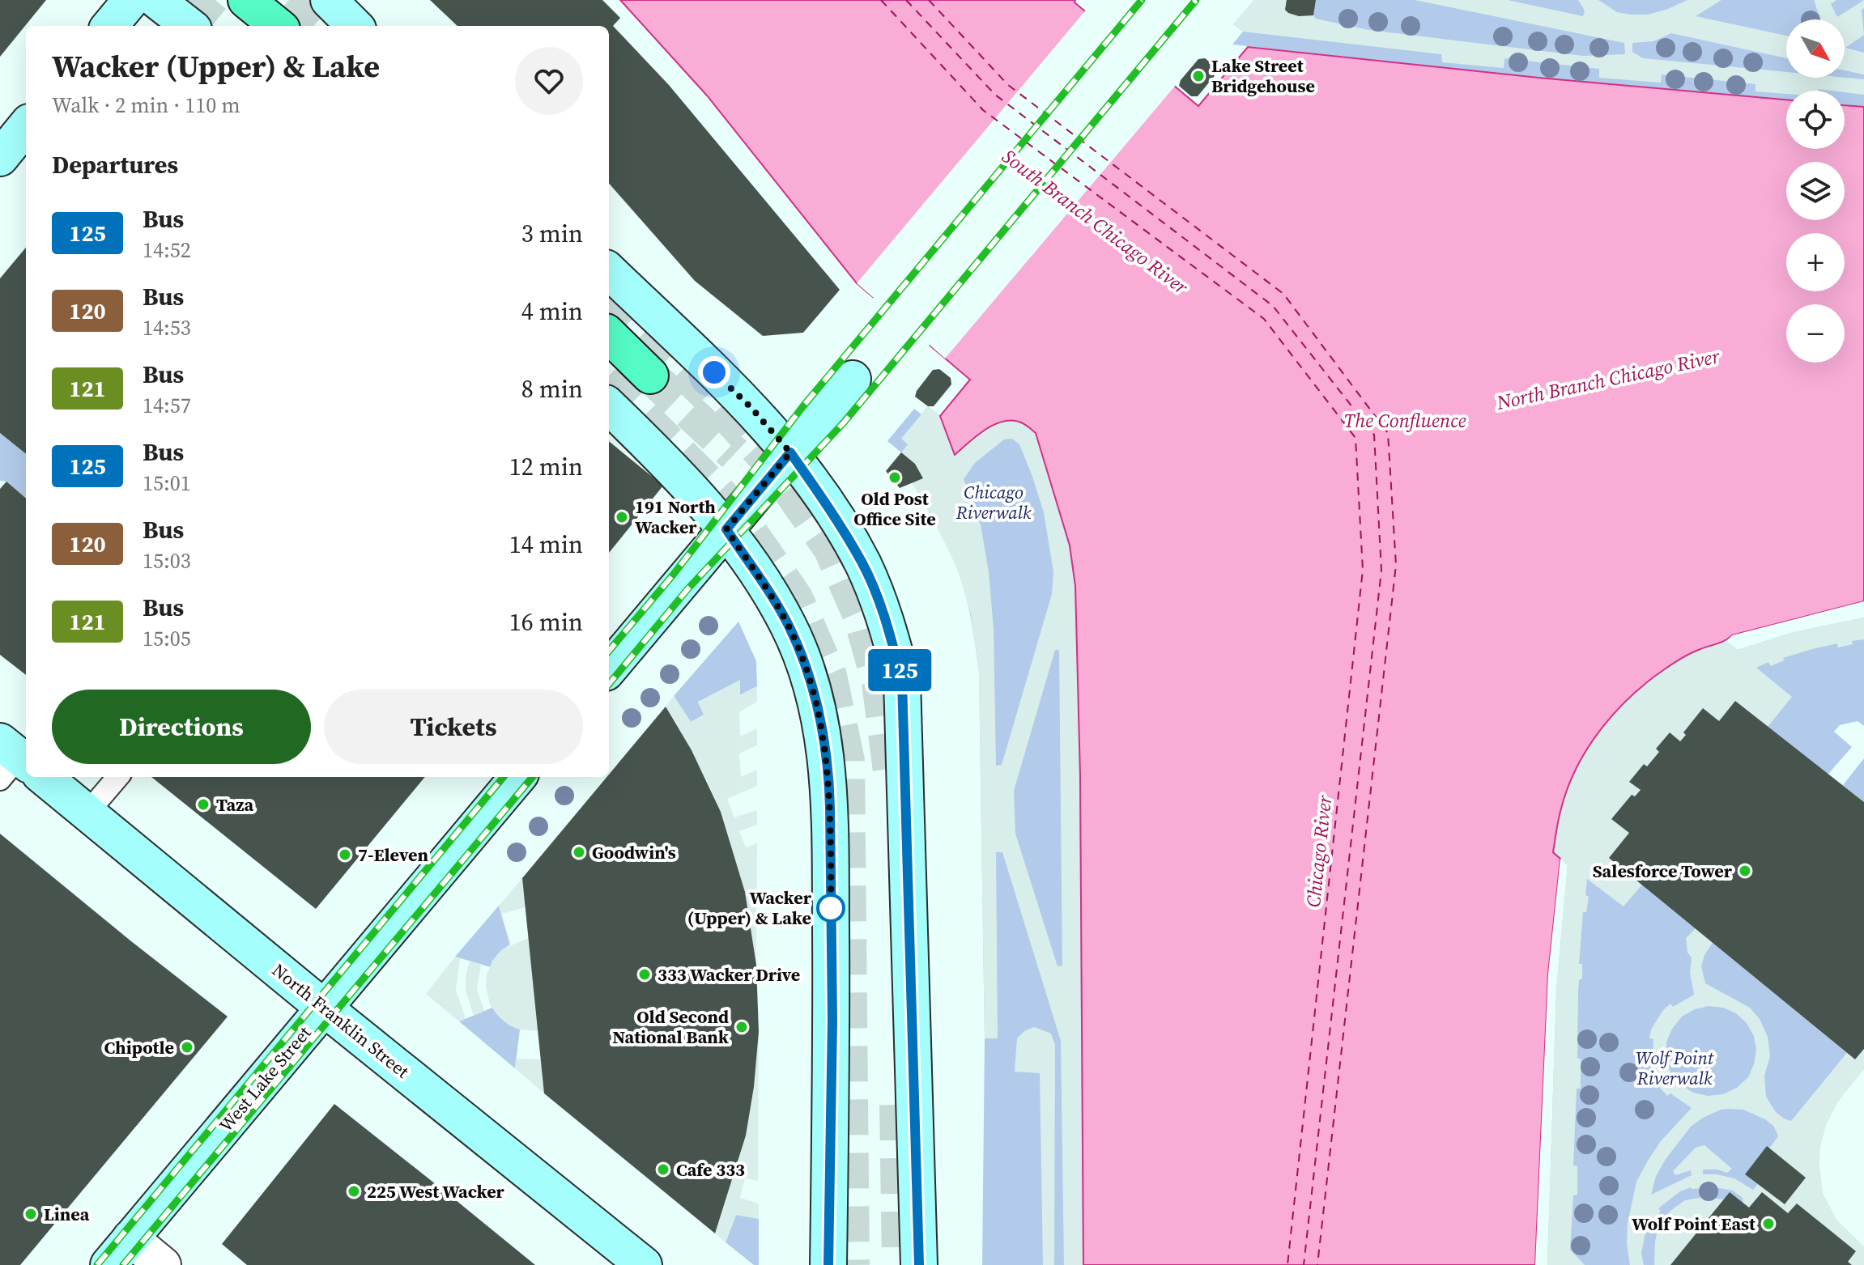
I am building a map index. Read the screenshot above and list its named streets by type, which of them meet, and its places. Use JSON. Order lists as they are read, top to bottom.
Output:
{
  "streets": {
    "main road": ["North Franklin Street", "West Lake Street"]
  },
  "crossings": [
    ["North Franklin Street", "West Lake Street"]
  ],
  "water": [
    "South Branch Chicago River",
    "North Branch Chicago River",
    "The Confluence",
    "Chicago River"
  ],
  "parks": ["Chicago Riverwalk", "Wolf Point Riverwalk"],
  "places": [
    "Lake Street Bridgehouse",
    "Old Post Office Site",
    "191 North Wacker",
    "Taza",
    "Goodwin's",
    "7-Eleven",
    "Salesforce Tower",
    "Wacker (Upper) & Lake",
    "333 Wacker Drive",
    "Old Second National Bank",
    "Chipotle",
    "Cafe 333",
    "225 West Wacker",
    "Linea",
    "Wolf Point East"
  ],
  "lines": ["bus line 125"],
  "north": "bottom right",
  "page": {
    "on_map": "125",
    "map_buttons": ["+", "−"],
    "heading": [
      ["Wacker (Upper) & Lake", "Walk · 2 min · 110 m"],
      "Departures"
    ],
    "list": [
      {
        "mark": "125",
        "name": "Bus",
        "note": "14:52",
        "value": "3 min"
      },
      {
        "mark": "120",
        "name": "Bus",
        "note": "14:53",
        "value": "4 min"
      },
      {
        "mark": "121",
        "name": "Bus",
        "note": "14:57",
        "value": "8 min"
      },
      {
        "mark": "125",
        "name": "Bus",
        "note": "15:01",
        "value": "12 min"
      },
      {
        "mark": "120",
        "name": "Bus",
        "note": "15:03",
        "value": "14 min"
      },
      {
        "mark": "121",
        "name": "Bus",
        "note": "15:05",
        "value": "16 min"
      }
    ],
    "buttons": ["Directions", "Tickets"]
  }
}
